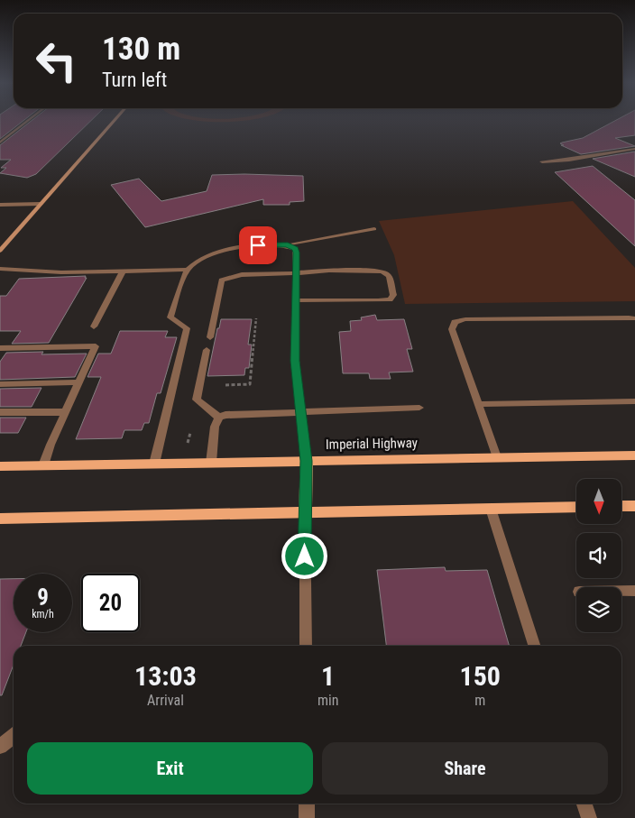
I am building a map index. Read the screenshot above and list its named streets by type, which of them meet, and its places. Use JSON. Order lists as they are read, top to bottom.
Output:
{
  "streets": {
    "main road": ["Imperial Highway"]
  },
  "north": "bottom",
  "page": {
    "turn": ["130 m", "Turn left"],
    "speed": "9 km/h",
    "limit": "20",
    "eta": [
      "13:03",
      "Arrival",
      "1",
      "min",
      "150",
      "m"
    ],
    "buttons": ["Exit", "Share"]
  }
}
